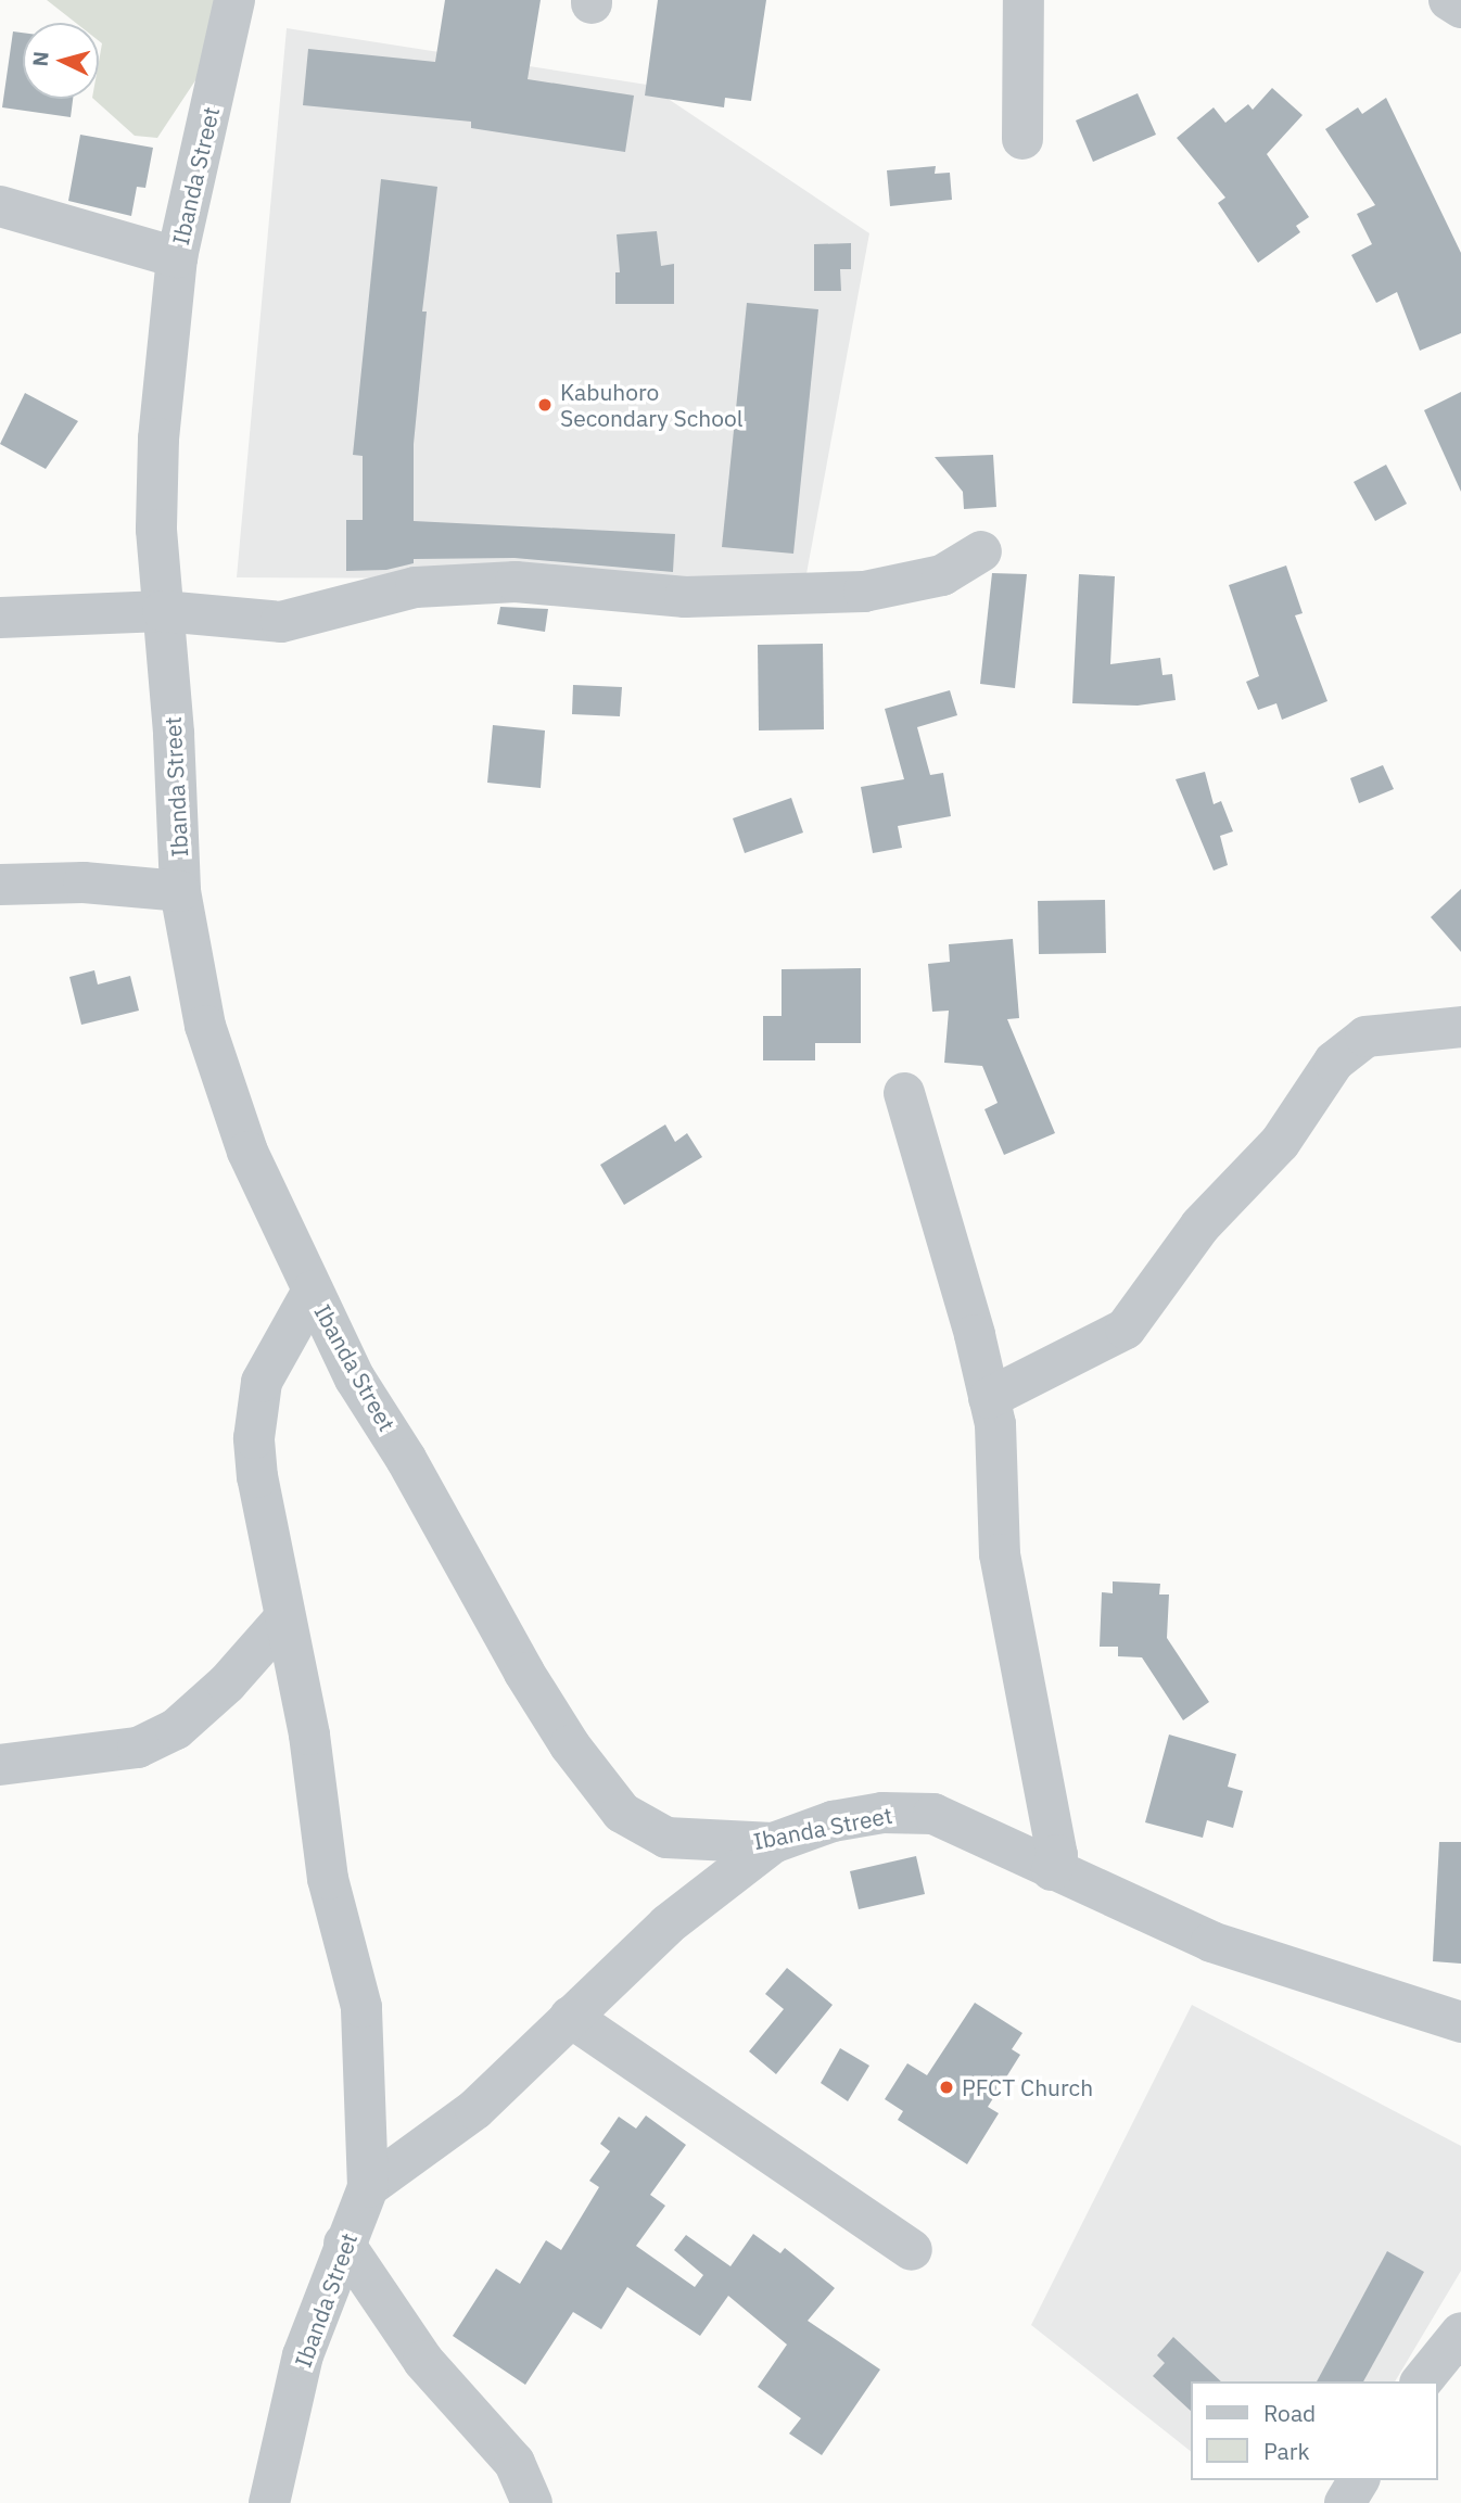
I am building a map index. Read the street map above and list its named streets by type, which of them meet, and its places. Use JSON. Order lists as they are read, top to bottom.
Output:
{
  "streets": {
    "street": ["Ibanda Street"]
  },
  "places": ["Kabuhoro Secondary School", "PFCT Church"],
  "legend": ["Road", "Park"],
  "north": "left"
}
